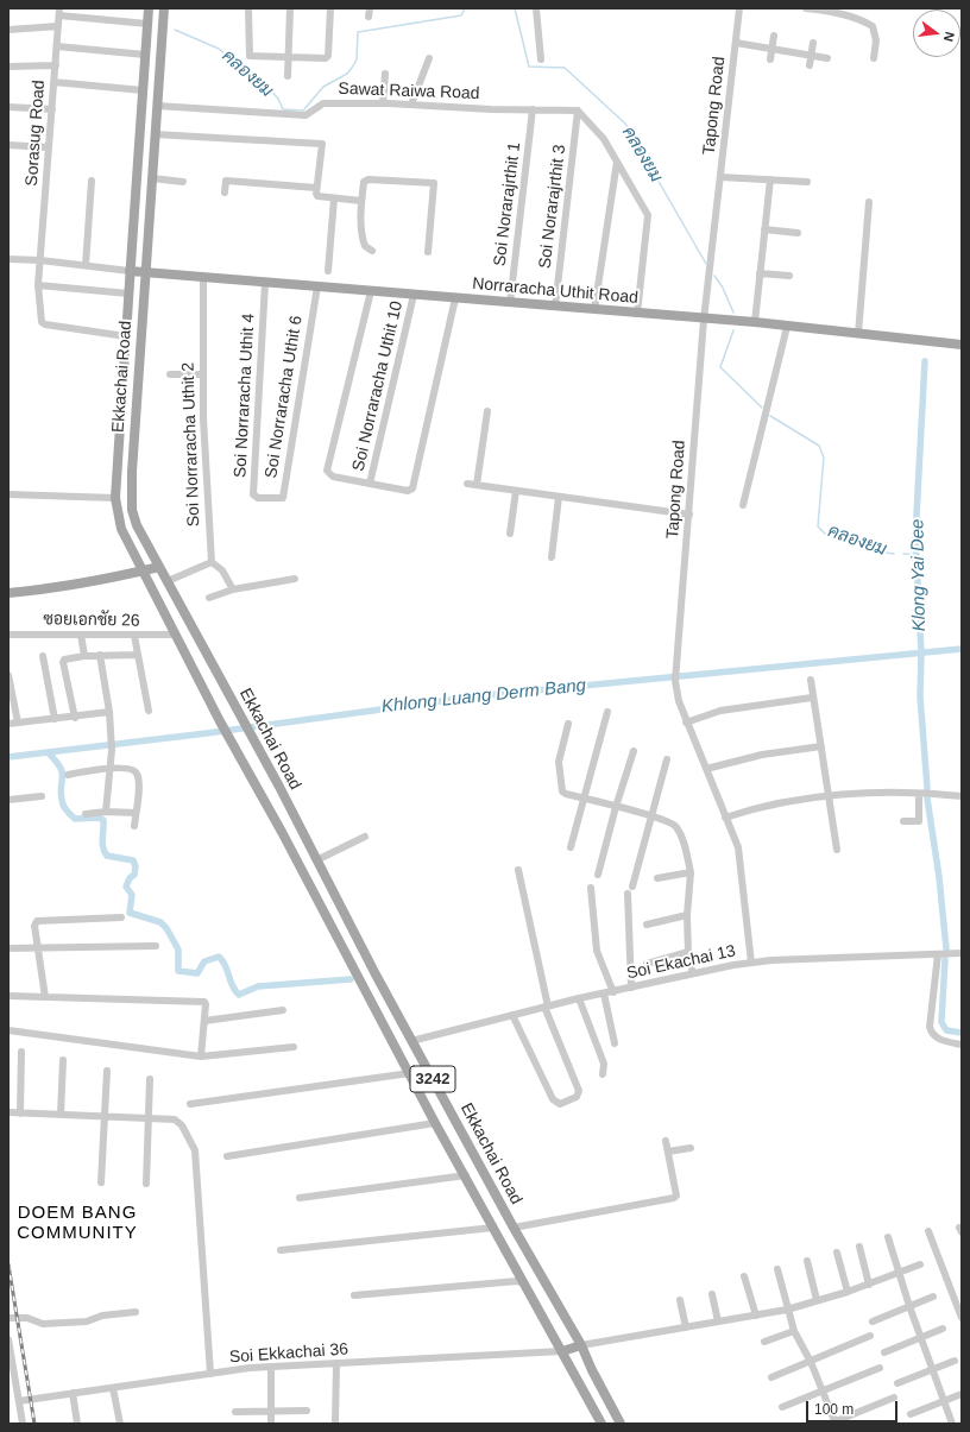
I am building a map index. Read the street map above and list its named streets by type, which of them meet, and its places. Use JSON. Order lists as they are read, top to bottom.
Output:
{
  "streets": {
    "main road": ["Norraracha Uthit Road", "Ekkachai Road", "3242"],
    "street": [
      "Sawat Raiwa Road",
      "Tapong Road",
      "Sorasug Road",
      "Soi Norarajrthit 1",
      "Soi Norarajrthit 3",
      "Soi Norraracha Uthit 10",
      "Soi Norraracha Uthit 4",
      "Soi Norraracha Uthit 6",
      "Soi Norraracha Uthit 2",
      "ซอยเอกชัย 26",
      "Soi Ekachai 13",
      "Soi Ekkachai 36"
    ]
  },
  "crossings": [
    ["Sawat Raiwa Road", "Soi Norarajrthit 1"],
    ["Sawat Raiwa Road", "Soi Norarajrthit 3"],
    ["Sawat Raiwa Road", "Ekkachai Road"],
    ["Tapong Road", "Norraracha Uthit Road"],
    ["Tapong Road", "Soi Ekachai 13"],
    ["Sorasug Road", "Ekkachai Road"],
    ["Soi Norarajrthit 1", "Norraracha Uthit Road"],
    ["Soi Norarajrthit 3", "Norraracha Uthit Road"],
    ["Norraracha Uthit Road", "Ekkachai Road"],
    ["Norraracha Uthit Road", "Soi Norraracha Uthit 10"],
    ["Norraracha Uthit Road", "Soi Norraracha Uthit 4"],
    ["Norraracha Uthit Road", "Soi Norraracha Uthit 6"],
    ["Norraracha Uthit Road", "Soi Norraracha Uthit 2"],
    ["Ekkachai Road", "ซอยเอกชัย 26"],
    ["Ekkachai Road", "Soi Ekachai 13"],
    ["Ekkachai Road", "Soi Ekkachai 36"],
    ["Soi Norraracha Uthit 4", "Soi Norraracha Uthit 6"]
  ],
  "districts": ["DOEM BANG COMMUNITY"],
  "water": ["คลองยม", "Klong Yai Dee", "Khlong Luang Derm Bang"],
  "scale_bar": "100 m",
  "north": "right"
}
